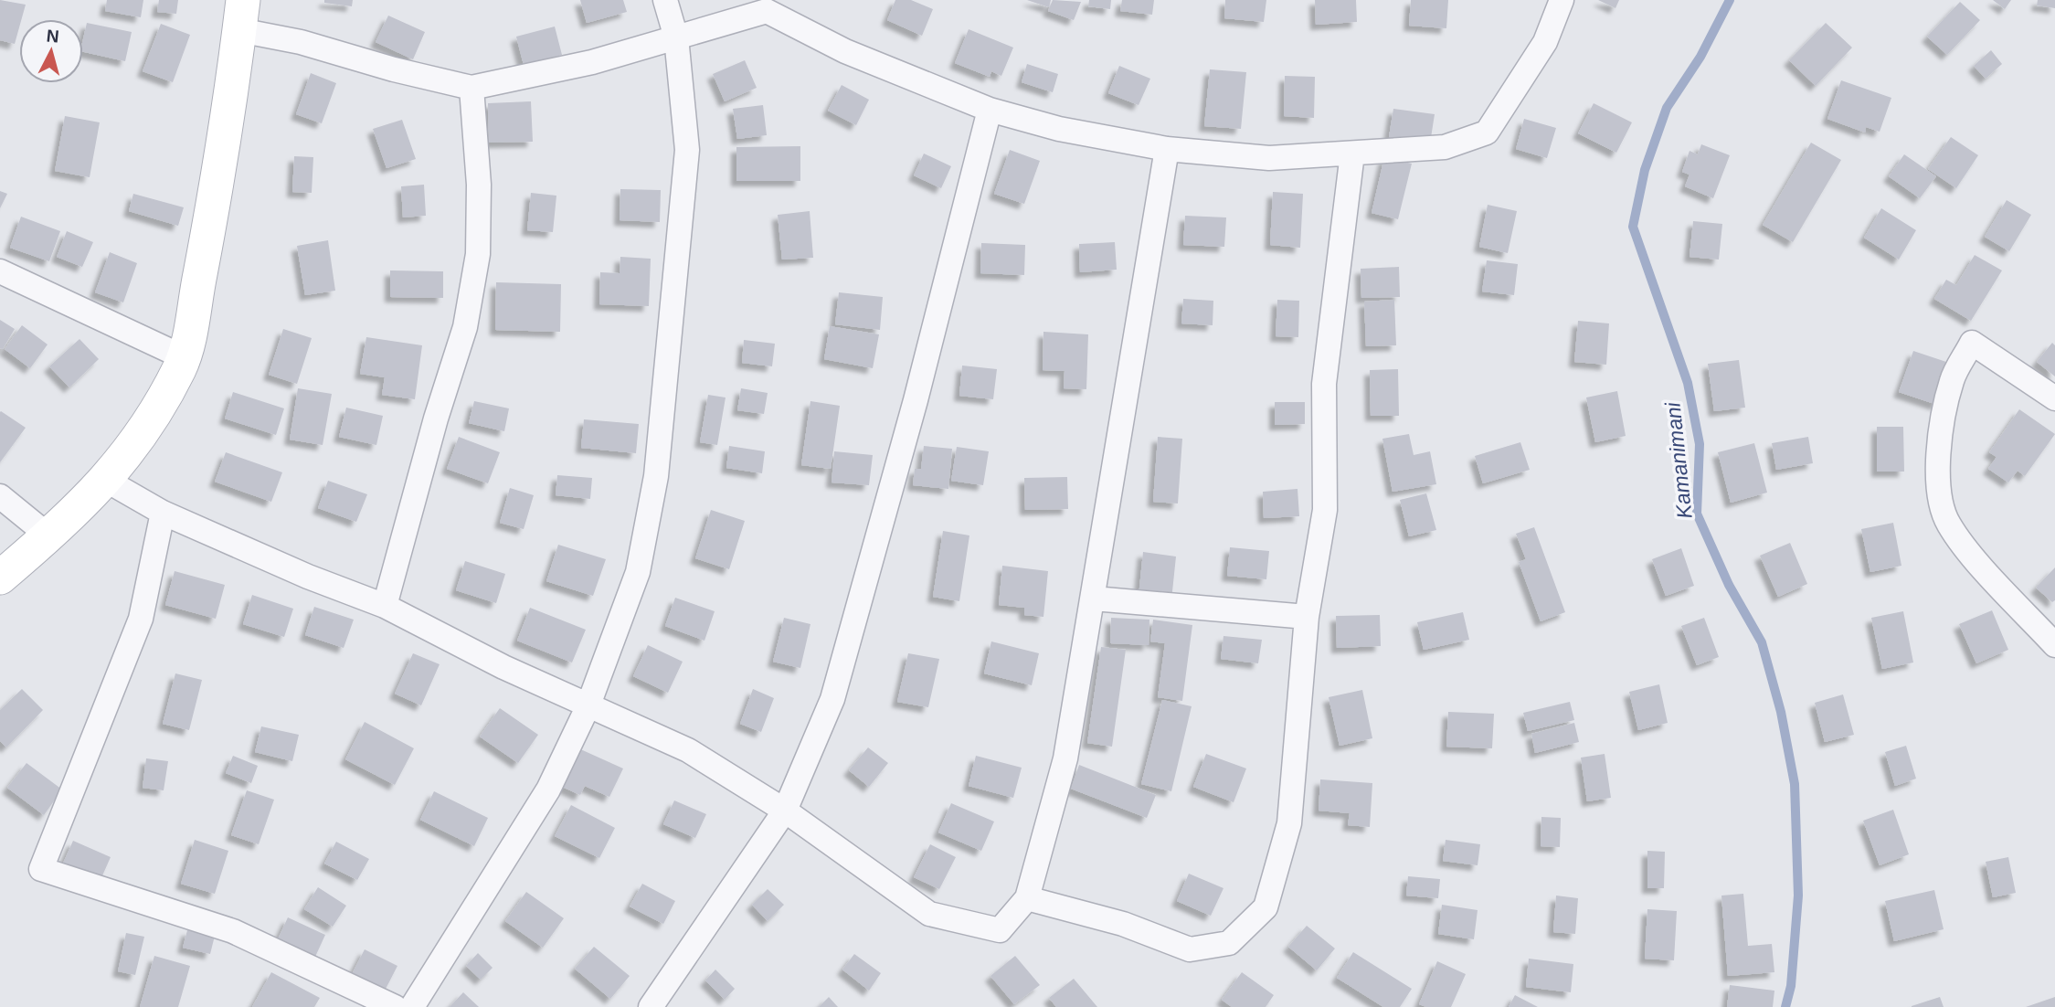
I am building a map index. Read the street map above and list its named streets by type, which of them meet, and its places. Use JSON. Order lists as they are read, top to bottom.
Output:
{
  "water": ["Kamanimani"],
  "north": "top"
}
